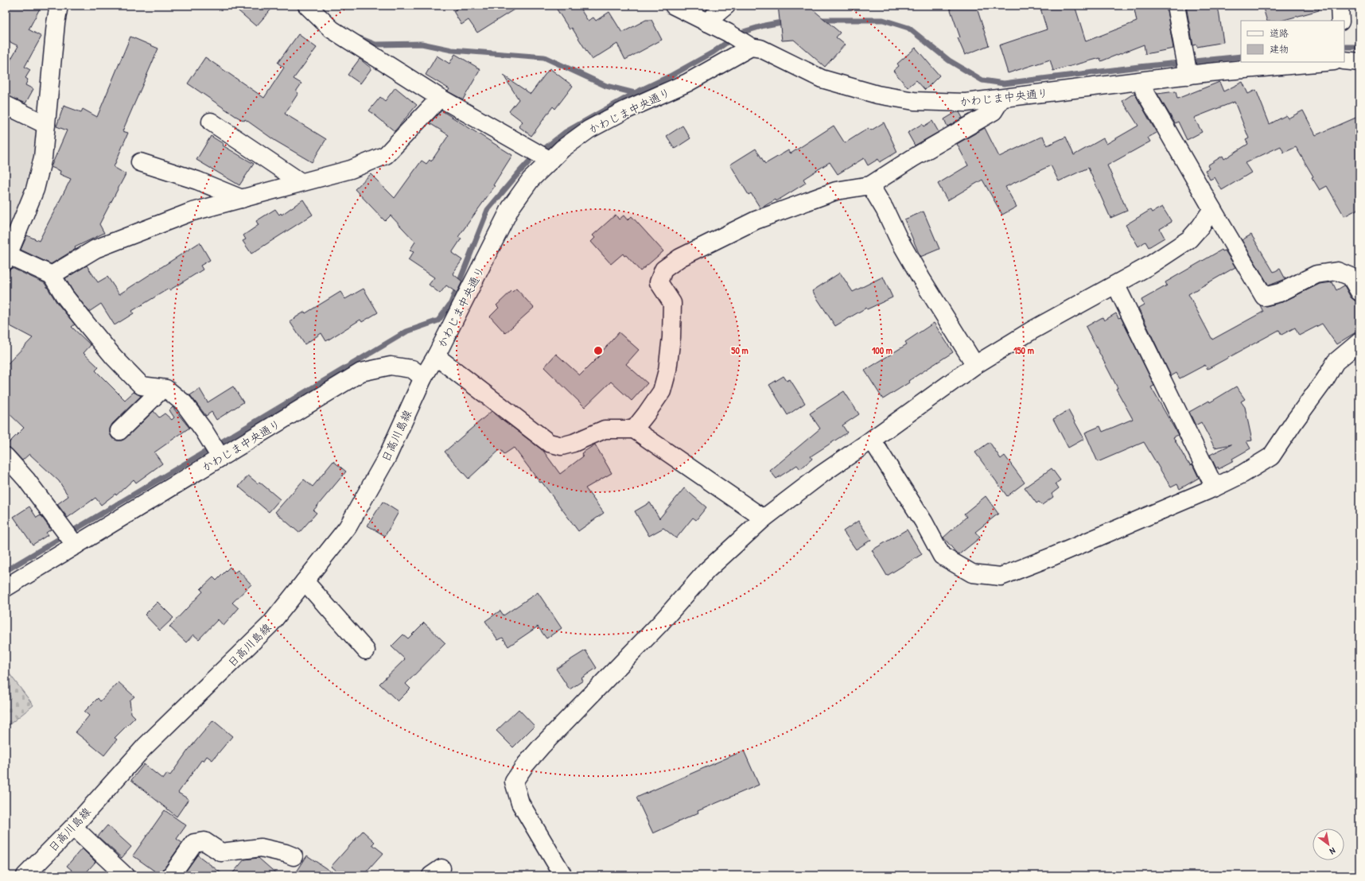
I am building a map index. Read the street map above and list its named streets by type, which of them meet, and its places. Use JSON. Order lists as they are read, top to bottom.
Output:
{
  "streets": {
    "street": ["かわじま中央通り", "日高川島線"]
  },
  "crossings": [
    ["かわじま中央通り", "日高川島線"]
  ],
  "legend": ["道路", "建物"],
  "north": "bottom right",
  "rings": ["50 m", "100 m", "150 m"]
}
